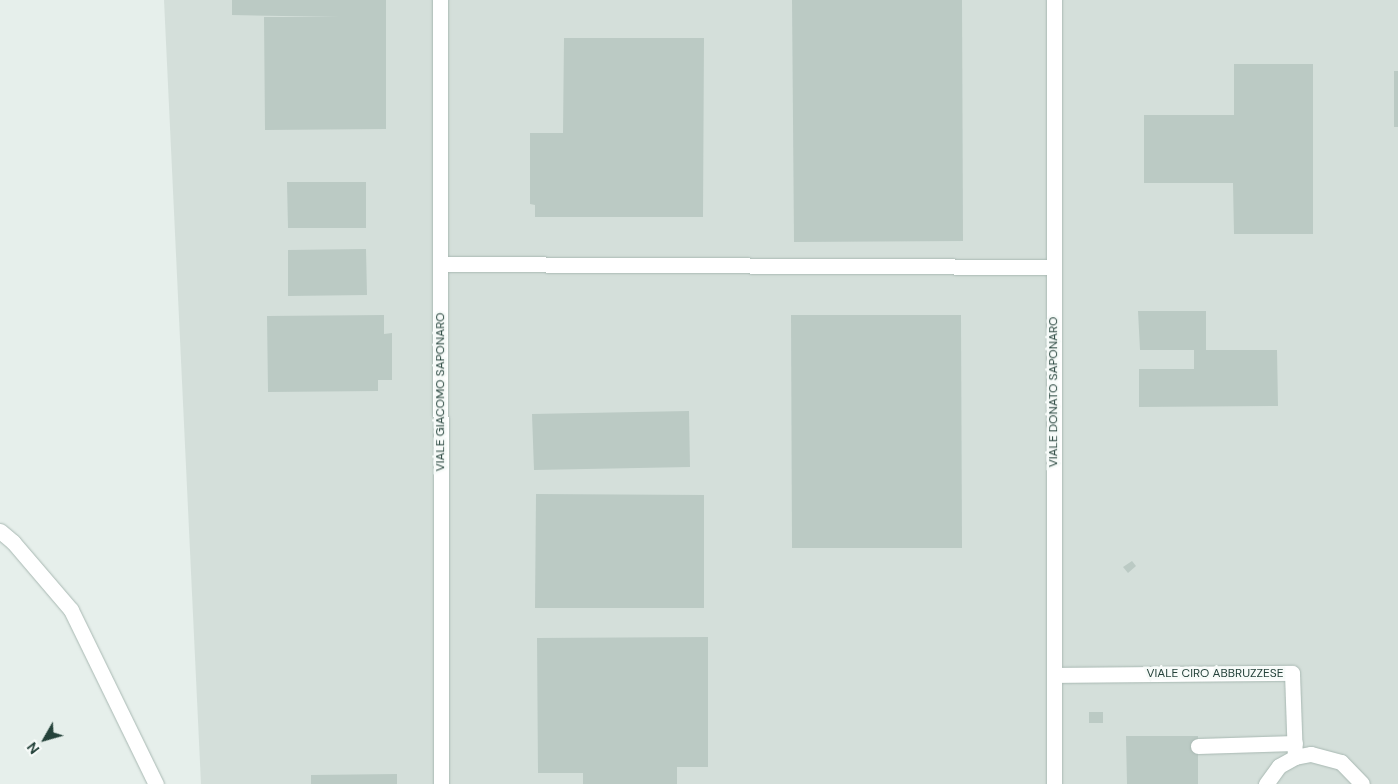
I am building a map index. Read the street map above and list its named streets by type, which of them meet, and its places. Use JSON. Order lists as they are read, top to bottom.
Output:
{
  "streets": {
    "street": ["VIALE GIACOMO SAPONARO", "VIALE DONATO SAPONARO", "VIALE CIRO ABBRUZZESE"]
  },
  "crossings": [
    ["VIALE DONATO SAPONARO", "VIALE CIRO ABBRUZZESE"]
  ],
  "north": "bottom left"
}
